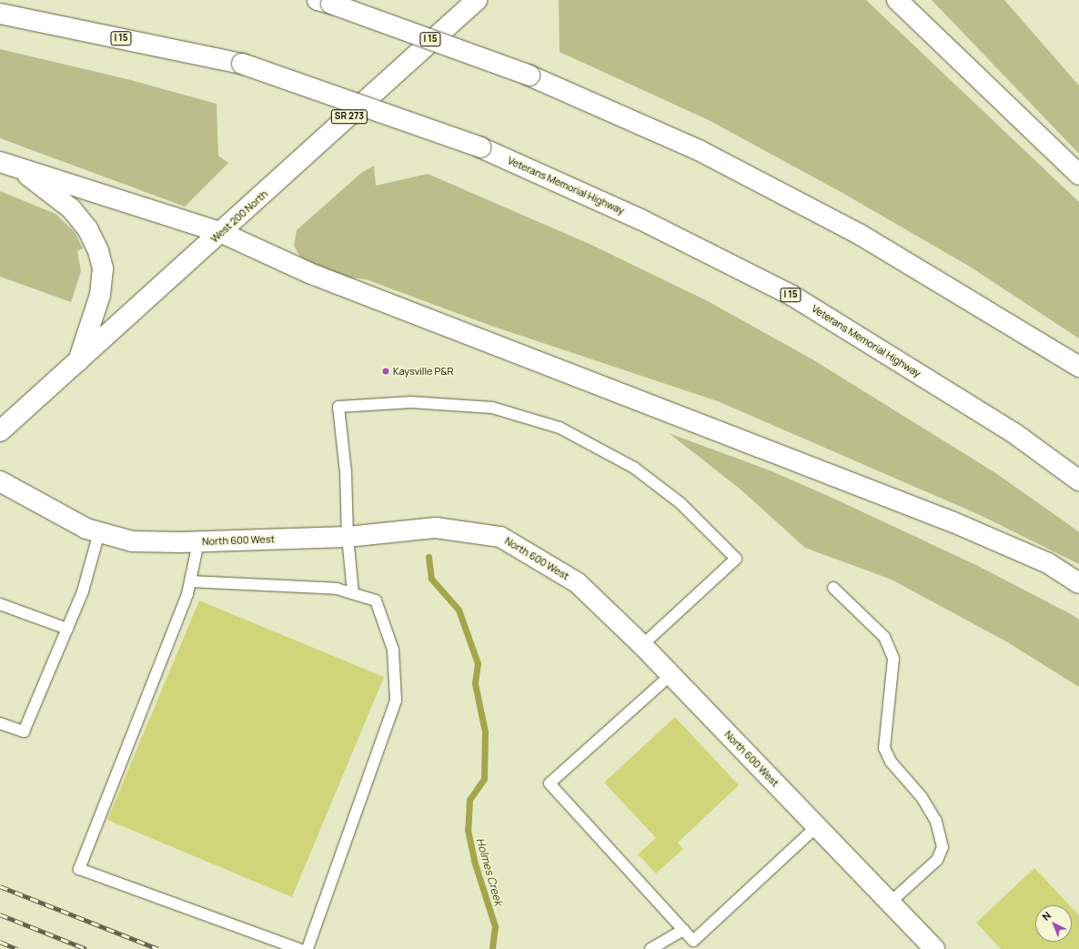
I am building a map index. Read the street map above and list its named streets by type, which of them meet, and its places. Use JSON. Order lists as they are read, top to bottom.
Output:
{
  "streets": {
    "main road": [
      "I 15",
      "SR 273",
      "Veterans Memorial Highway",
      "West 200 North",
      "North 600 West"
    ]
  },
  "water": ["Holmes Creek"],
  "places": ["Kaysville P&R"],
  "north": "top left"
}
